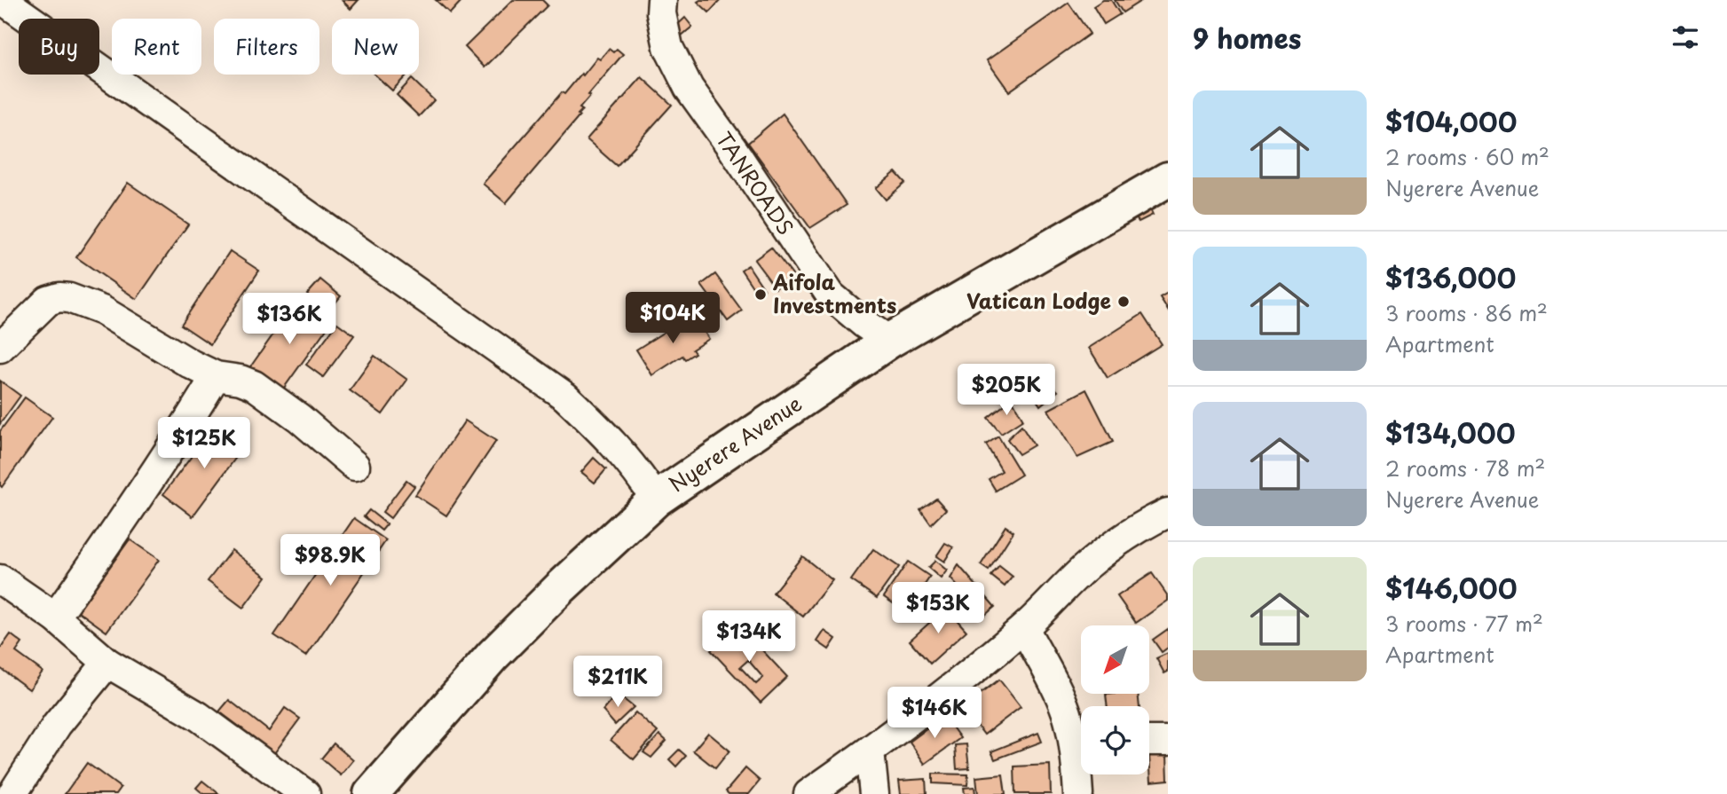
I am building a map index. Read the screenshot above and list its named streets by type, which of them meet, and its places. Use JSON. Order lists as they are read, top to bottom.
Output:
{
  "streets": {
    "main road": ["Nyerere Avenue"],
    "street": ["TANROADS"]
  },
  "crossings": [
    ["TANROADS", "Nyerere Avenue"]
  ],
  "places": ["Aifola Investments", "Vatican Lodge"],
  "north": "bottom left",
  "page": {
    "heading": "9 homes",
    "chip": [
      "Buy",
      "Rent",
      "Filters",
      "New"
    ],
    "list": [
      {
        "name": "$104,000",
        "note": "2 rooms · 60 m² · Nyerere Avenue"
      },
      {
        "name": "$136,000",
        "note": "3 rooms · 86 m² · Apartment"
      },
      {
        "name": "$134,000",
        "note": "2 rooms · 78 m² · Nyerere Avenue"
      },
      {
        "name": "$146,000",
        "note": "3 rooms · 77 m² · Apartment"
      }
    ],
    "price": [
      "$104K",
      "$136K",
      "$205K",
      "$125K",
      "$98.9K",
      "$153K",
      "$134K",
      "$211K",
      "$146K"
    ]
  }
}
